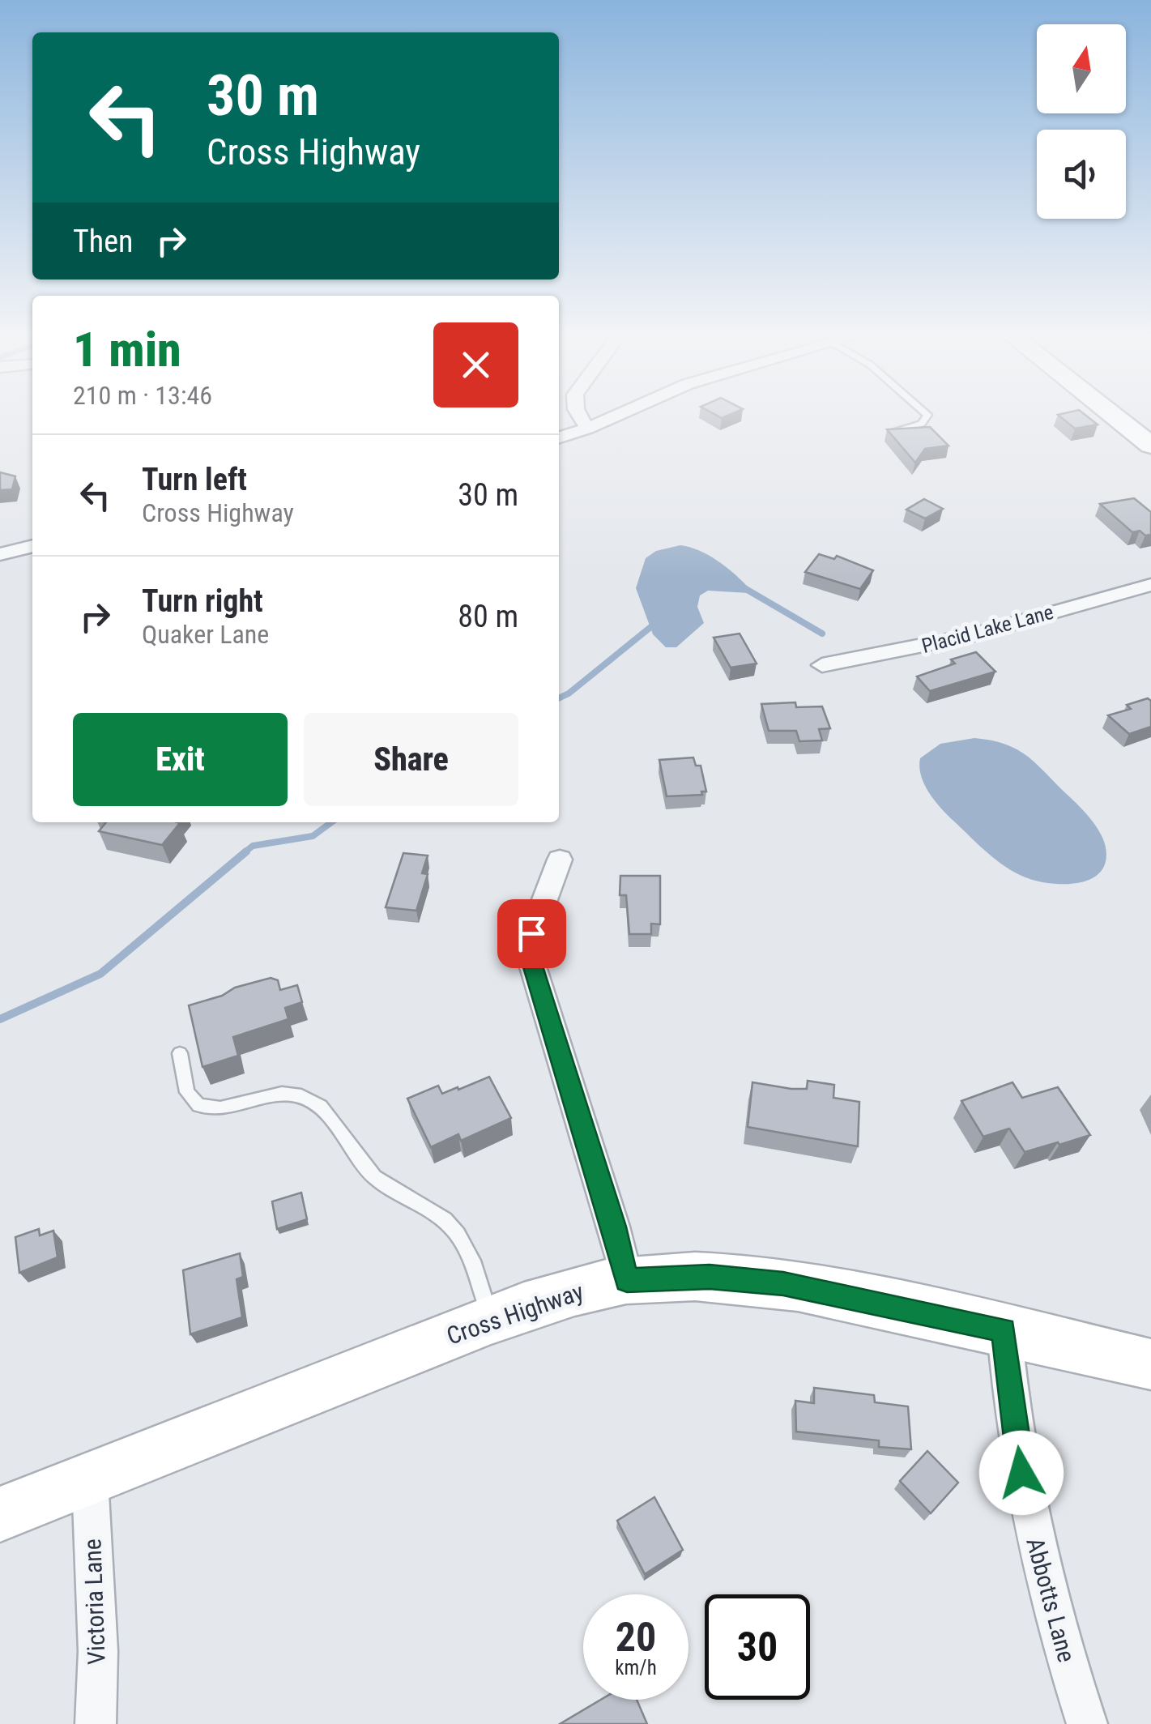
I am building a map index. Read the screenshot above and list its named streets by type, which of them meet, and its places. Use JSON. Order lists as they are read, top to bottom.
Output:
{
  "streets": {
    "street": [
      "Placid Lake Lane",
      "Cross Highway",
      "Abbotts Lane",
      "Victoria Lane"
    ]
  },
  "crossings": [
    ["Cross Highway", "Abbotts Lane"],
    ["Cross Highway", "Victoria Lane"]
  ],
  "north": "top",
  "page": {
    "turn": ["30 m", "Cross Highway"],
    "then": "Then",
    "heading": ["1 min", "210 m · 13:46"],
    "list": [
      {
        "name": "Turn left",
        "note": "Cross Highway",
        "value": "30 m"
      },
      {
        "name": "Turn right",
        "note": "Quaker Lane",
        "value": "80 m"
      }
    ],
    "buttons": ["Exit", "Share"],
    "speed": "20 km/h",
    "limit": "30"
  }
}
